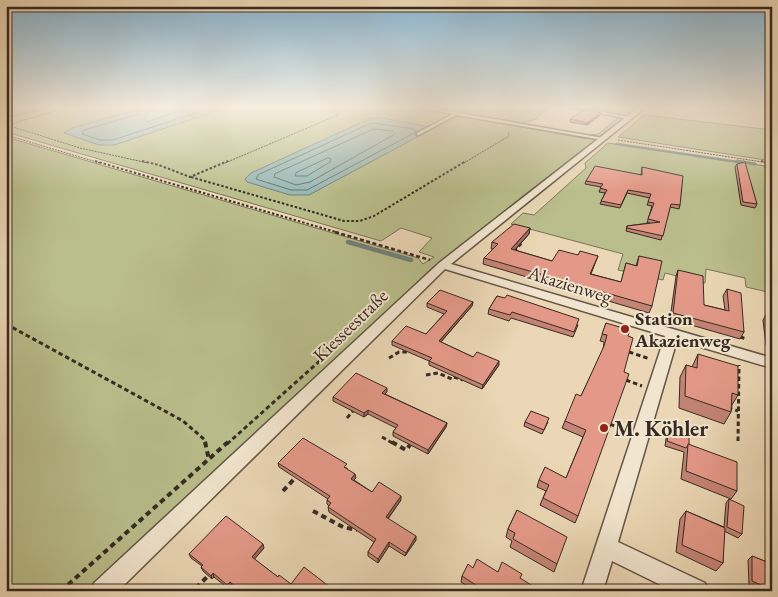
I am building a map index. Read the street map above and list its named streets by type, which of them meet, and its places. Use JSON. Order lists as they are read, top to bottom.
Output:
{
  "streets": {
    "street": ["Akazienweg", "Kiesseestraße"]
  },
  "crossings": [
    ["Akazienweg", "Kiesseestraße"]
  ],
  "places": ["Station Akazienweg", "M. Köhler"]
}
